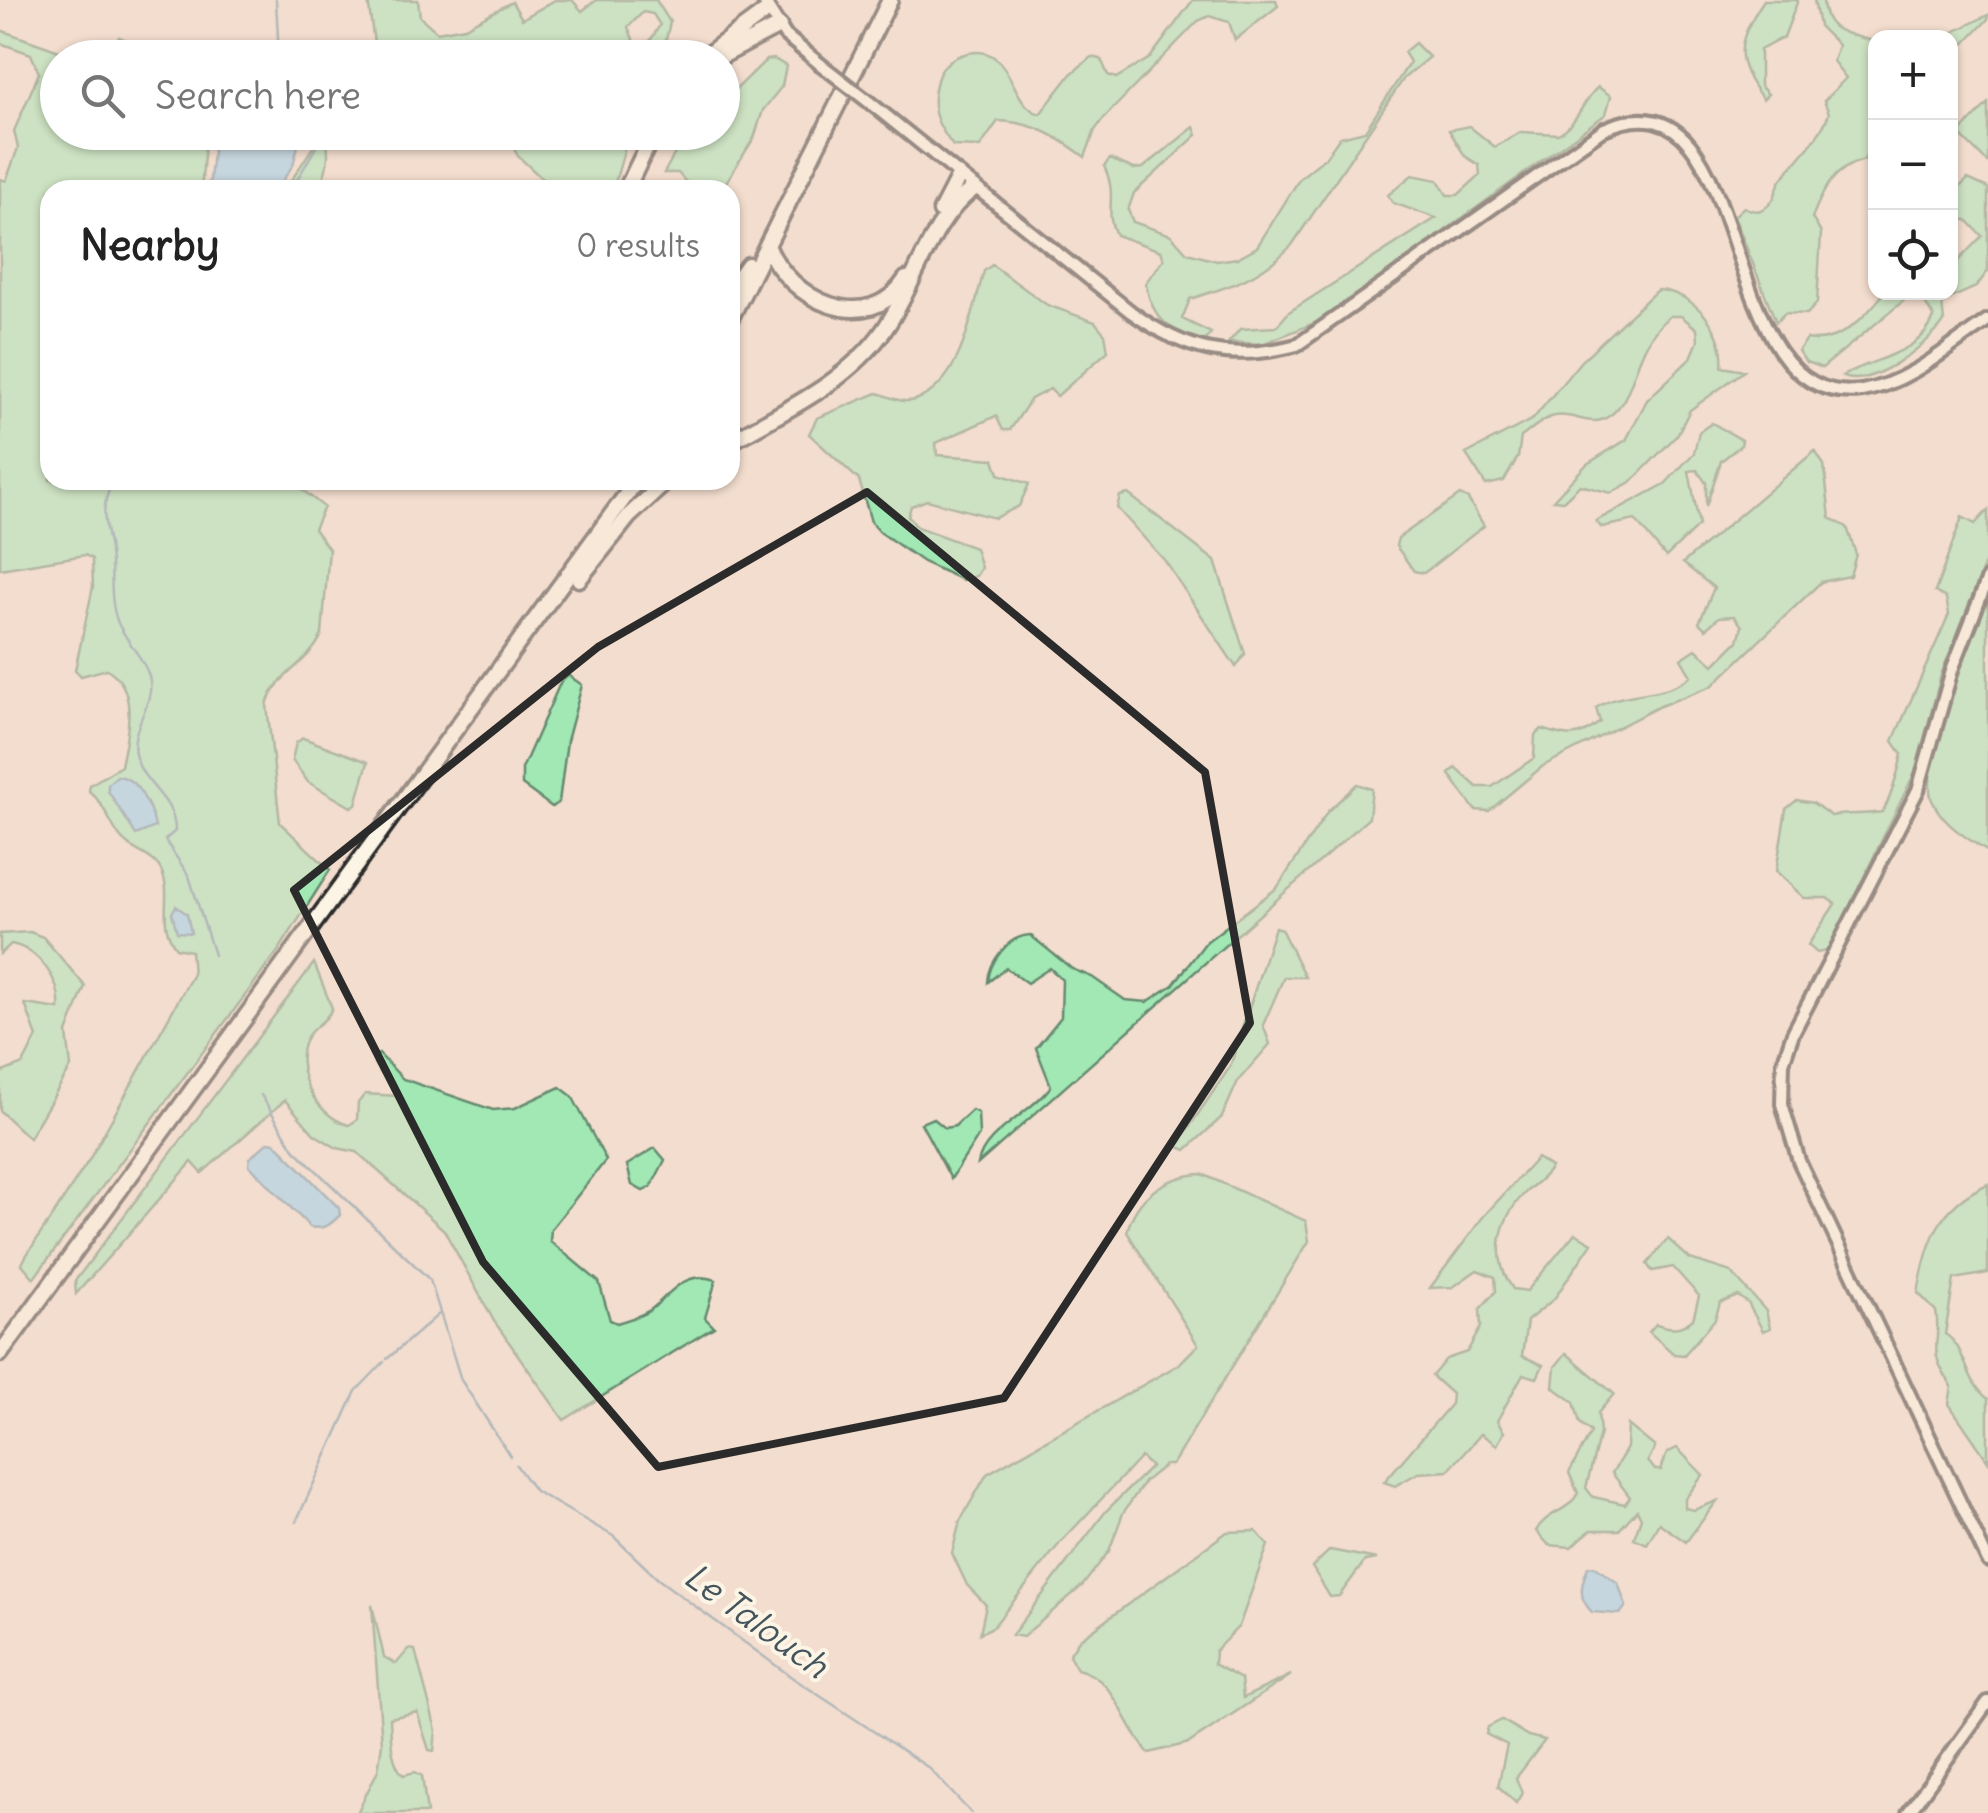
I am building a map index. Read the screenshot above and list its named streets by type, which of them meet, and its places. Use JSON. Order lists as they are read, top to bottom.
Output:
{
  "water": ["Le Talouch"],
  "page": {
    "map_buttons": ["+", "−"],
    "search": "Search here",
    "heading": ["Nearby", "0 results"]
  }
}
